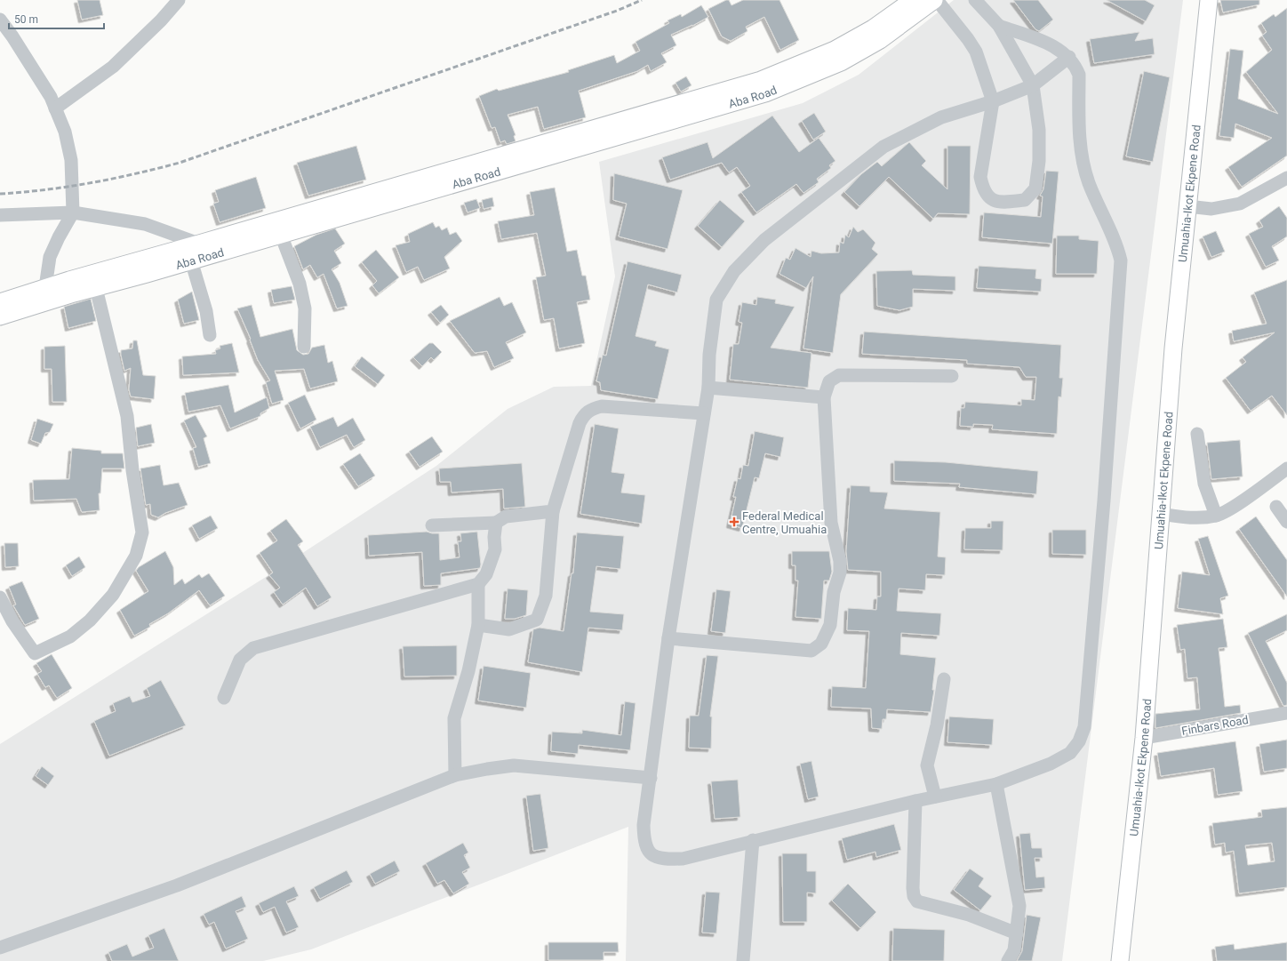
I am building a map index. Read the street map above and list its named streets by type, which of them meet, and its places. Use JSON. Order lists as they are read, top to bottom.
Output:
{
  "streets": {
    "main road": ["Aba Road", "Umuahia-Ikot Ekpene Road"],
    "street": ["Finbars Road"]
  },
  "crossings": [
    ["Umuahia-Ikot Ekpene Road", "Finbars Road"]
  ],
  "places": {
    "health": ["Federal Medical Centre, Umuahia"]
  },
  "scale_bar": "50 m"
}
